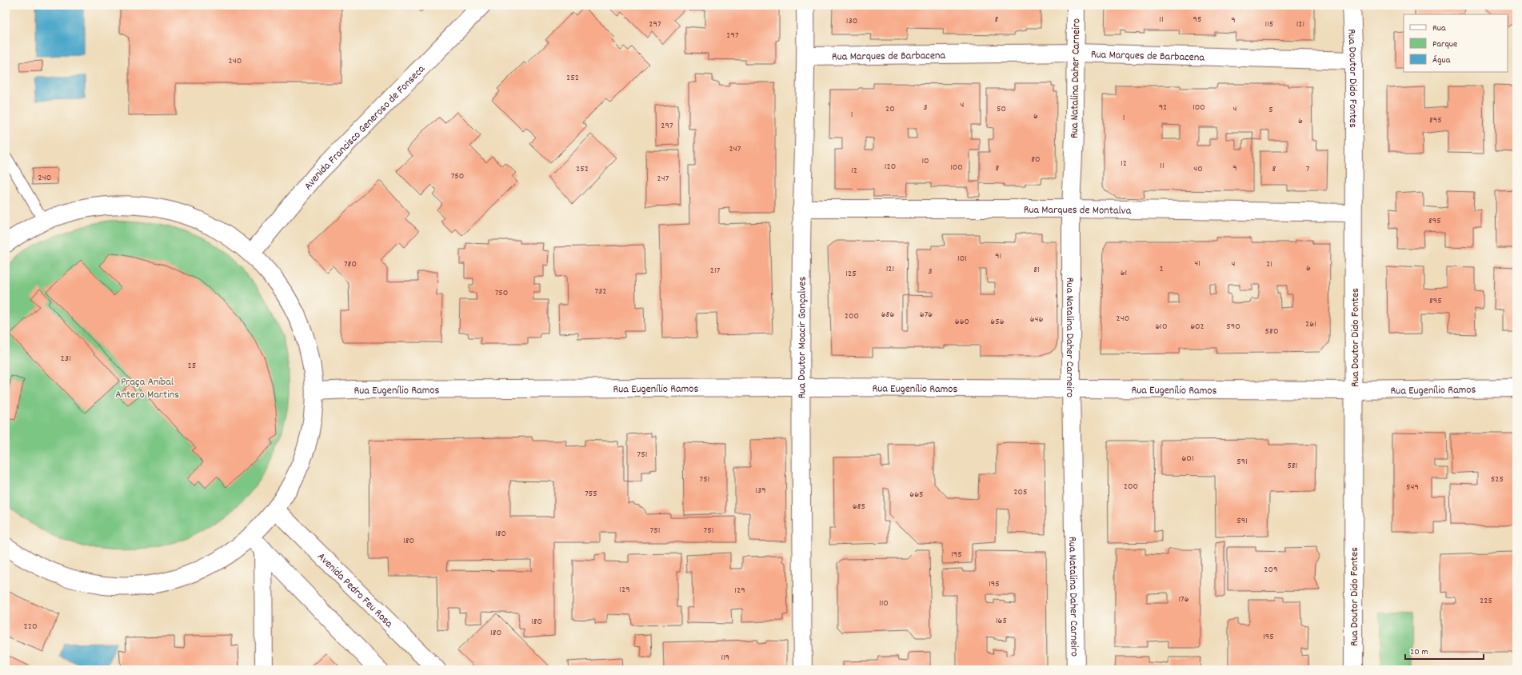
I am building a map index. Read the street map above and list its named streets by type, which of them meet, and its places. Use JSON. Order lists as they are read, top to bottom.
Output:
{
  "streets": {
    "street": [
      "Rua Marques de Barbacena",
      "Rua Natalina Daher Carneiro",
      "Rua Doutor Dido Fontes",
      "Avenida Francisco Generoso de Fonseca",
      "Rua Marques de Montalva",
      "Rua Doutor Moacir Gonçalves",
      "Rua Eugenílio Ramos",
      "Avenida Pedro Feu Rosa"
    ]
  },
  "crossings": [
    ["Rua Marques de Barbacena", "Rua Natalina Daher Carneiro"],
    ["Rua Marques de Barbacena", "Rua Doutor Dido Fontes"],
    ["Rua Marques de Barbacena", "Rua Doutor Moacir Gonçalves"],
    ["Rua Natalina Daher Carneiro", "Rua Marques de Montalva"],
    ["Rua Natalina Daher Carneiro", "Rua Eugenílio Ramos"],
    ["Rua Doutor Dido Fontes", "Rua Marques de Montalva"],
    ["Rua Doutor Dido Fontes", "Rua Eugenílio Ramos"],
    ["Rua Marques de Montalva", "Rua Doutor Moacir Gonçalves"],
    ["Rua Doutor Moacir Gonçalves", "Rua Eugenílio Ramos"]
  ],
  "parks": ["Praça Aníbal Antero Martins"],
  "house_numbers": [
    "8",
    "11",
    "95",
    "9",
    "130",
    "297",
    "115",
    "121",
    "297",
    "240",
    "252",
    "4",
    "3",
    "92",
    "100",
    "20",
    "50",
    "4",
    "5",
    "1",
    "6",
    "1",
    "895",
    "6",
    "297",
    "247",
    "80",
    "10",
    "12",
    "11",
    "120",
    "100",
    "8",
    "9",
    "252",
    "40",
    "8",
    "7",
    "12",
    "750",
    "240",
    "247",
    "895",
    "91",
    "101",
    "41",
    "780",
    "4",
    "21",
    "6",
    "121",
    "2",
    "81",
    "217",
    "3",
    "61",
    "125",
    "732",
    "750",
    "895",
    "686",
    "676",
    "200",
    "240",
    "646",
    "660",
    "656",
    "261",
    "610",
    "602",
    "590",
    "580",
    "231",
    "25",
    "751",
    "601",
    "591",
    "581",
    "751",
    "525",
    "200",
    "549",
    "139",
    "205",
    "755",
    "665",
    "685",
    "591",
    "751",
    "751",
    "180",
    "180",
    "195",
    "209",
    "195",
    "129",
    "129",
    "176",
    "225",
    "110",
    "165",
    "180",
    "220",
    "180",
    "195",
    "119"
  ],
  "legend": ["Rua", "Parque", "Água"],
  "scale_bar": "20 m"
}
